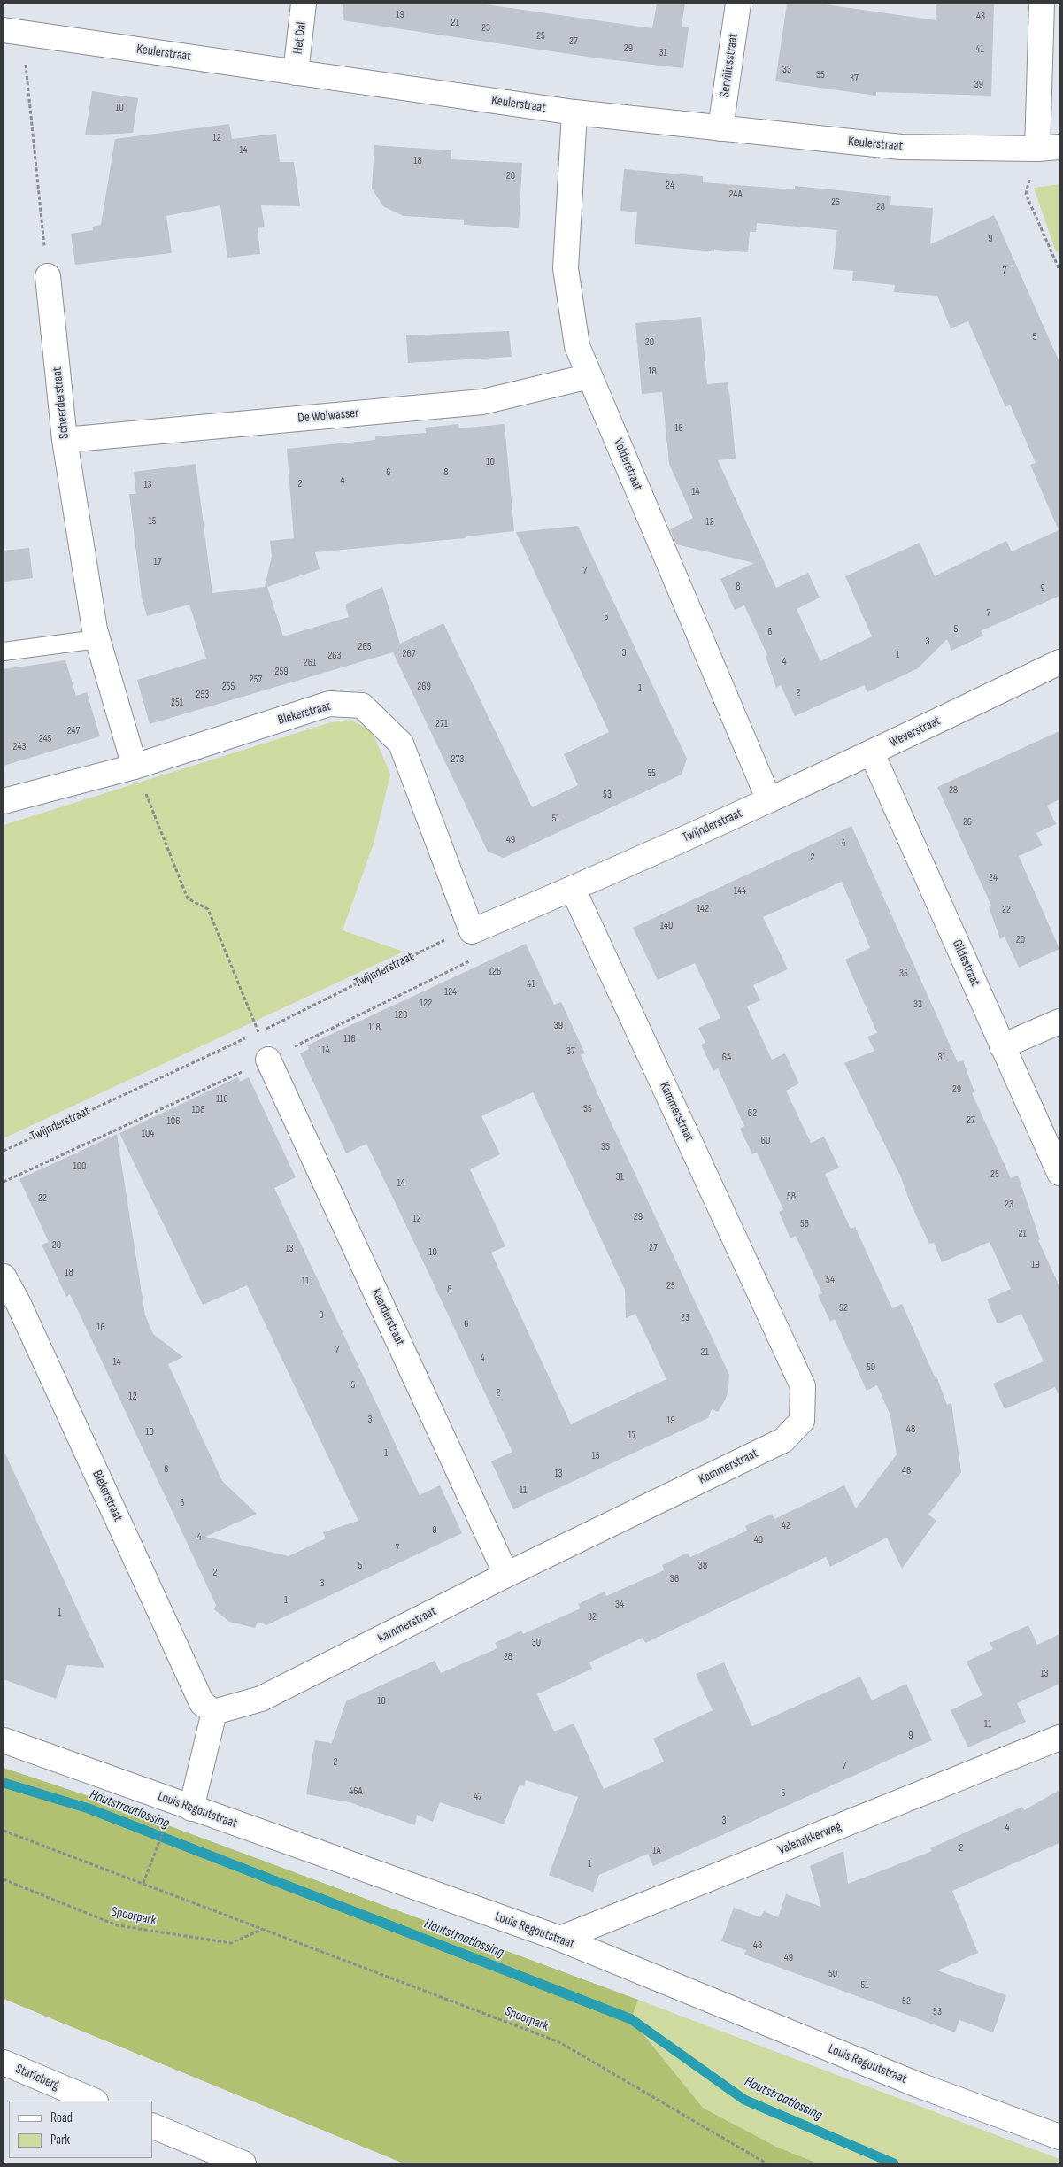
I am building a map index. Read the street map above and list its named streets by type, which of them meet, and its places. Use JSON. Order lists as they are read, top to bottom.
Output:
{
  "streets": {
    "street": [
      "Het Dal",
      "Keulerstraat",
      "Serviliusstraat",
      "Scheerderstraat",
      "De Wolwasser",
      "Volderstraat",
      "Blekerstraat",
      "Weverstraat",
      "Twijnderstraat",
      "Gildestraat",
      "Kammerstraat",
      "Kaarderstraat",
      "Louis Regoutstraat",
      "Valenakkerweg",
      "Statieberg"
    ],
    "path": ["Spoorpark"]
  },
  "crossings": [
    ["Het Dal", "Keulerstraat"],
    ["Keulerstraat", "Serviliusstraat"],
    ["Keulerstraat", "Volderstraat"],
    ["Scheerderstraat", "De Wolwasser"],
    ["Scheerderstraat", "Blekerstraat"],
    ["De Wolwasser", "Volderstraat"],
    ["Volderstraat", "Weverstraat"],
    ["Volderstraat", "Twijnderstraat"],
    ["Blekerstraat", "Twijnderstraat"],
    ["Blekerstraat", "Kammerstraat"],
    ["Weverstraat", "Twijnderstraat"],
    ["Weverstraat", "Gildestraat"],
    ["Twijnderstraat", "Kammerstraat"],
    ["Kammerstraat", "Kaarderstraat"],
    ["Louis Regoutstraat", "Valenakkerweg"]
  ],
  "water": ["Houtstraatlossing"],
  "house_numbers": [
    "19",
    "43",
    "21",
    "23",
    "25",
    "27",
    "29",
    "41",
    "31",
    "33",
    "35",
    "37",
    "39",
    "10",
    "12",
    "14",
    "18",
    "20",
    "24",
    "24A",
    "26",
    "28",
    "9",
    "7",
    "5",
    "20",
    "18",
    "16",
    "10",
    "6",
    "8",
    "4",
    "2",
    "13",
    "14",
    "15",
    "12",
    "17",
    "7",
    "8",
    "9",
    "7",
    "5",
    "5",
    "6",
    "3",
    "265",
    "3",
    "267",
    "1",
    "263",
    "4",
    "261",
    "259",
    "257",
    "255",
    "269",
    "1",
    "2",
    "253",
    "251",
    "271",
    "247",
    "245",
    "243",
    "273",
    "55",
    "28",
    "53",
    "51",
    "26",
    "49",
    "4",
    "2",
    "24",
    "144",
    "142",
    "22",
    "140",
    "20",
    "126",
    "35",
    "41",
    "124",
    "122",
    "33",
    "120",
    "39",
    "118",
    "116",
    "114",
    "37",
    "64",
    "31",
    "29",
    "110",
    "35",
    "108",
    "62",
    "27",
    "106",
    "104",
    "60",
    "33",
    "100",
    "25",
    "31",
    "14",
    "58",
    "22",
    "23",
    "29",
    "12",
    "56",
    "21",
    "20",
    "27",
    "13",
    "10",
    "19",
    "18",
    "54",
    "11",
    "25",
    "8",
    "52",
    "9",
    "23",
    "6",
    "16",
    "7",
    "21",
    "4",
    "14",
    "50",
    "5",
    "2",
    "12",
    "3",
    "19",
    "48",
    "10",
    "17",
    "1",
    "15",
    "8",
    "46",
    "13",
    "11",
    "6",
    "42",
    "9",
    "4",
    "40",
    "7",
    "5",
    "38",
    "2",
    "36",
    "3",
    "1",
    "34",
    "1",
    "32",
    "30",
    "28",
    "13",
    "10",
    "11",
    "9",
    "2",
    "7",
    "46A",
    "5",
    "47",
    "3",
    "4",
    "2",
    "1A",
    "1",
    "48",
    "49",
    "50",
    "51",
    "52",
    "53"
  ],
  "legend": ["Road", "Park"]
}
